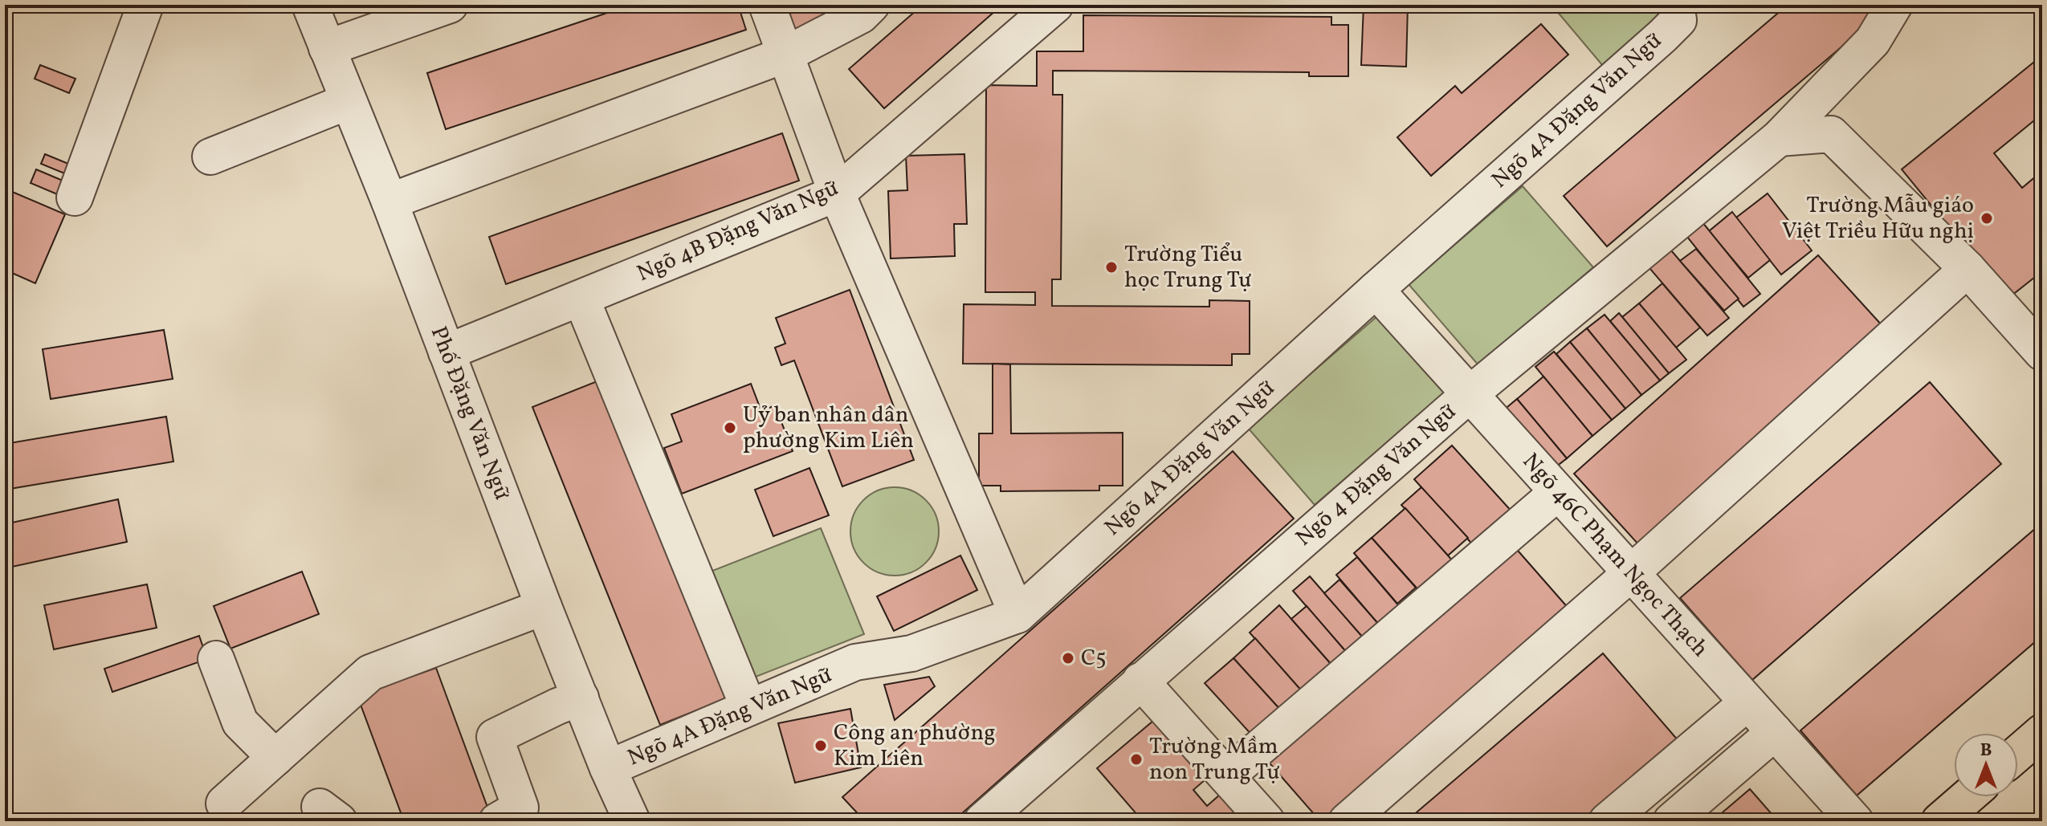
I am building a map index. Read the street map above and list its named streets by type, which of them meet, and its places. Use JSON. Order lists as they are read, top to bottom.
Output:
{
  "streets": {
    "street": [
      "Ngõ 4A Đặng Văn Ngữ",
      "Ngõ 4B Đặng Văn Ngữ",
      "Phố Đặng Văn Ngữ",
      "Ngõ 4 Đặng Văn Ngữ",
      "Ngõ 46C Phạm Ngọc Thạch"
    ]
  },
  "crossings": [
    ["Ngõ 4A Đặng Văn Ngữ", "Phố Đặng Văn Ngữ"],
    ["Ngõ 4A Đặng Văn Ngữ", "Ngõ 46C Phạm Ngọc Thạch"],
    ["Ngõ 4B Đặng Văn Ngữ", "Phố Đặng Văn Ngữ"],
    ["Ngõ 4 Đặng Văn Ngữ", "Ngõ 46C Phạm Ngọc Thạch"]
  ],
  "places": [
    "Trường Mẫu giáo Việt Triều Hữu nghị",
    "Trường Tiểu học Trung Tự",
    "Uỷ ban nhân dân phường Kim Liên",
    "C5",
    "Công an phường Kim Liên",
    "Trường Mầm non Trung Tự"
  ],
  "north": "top"
}
